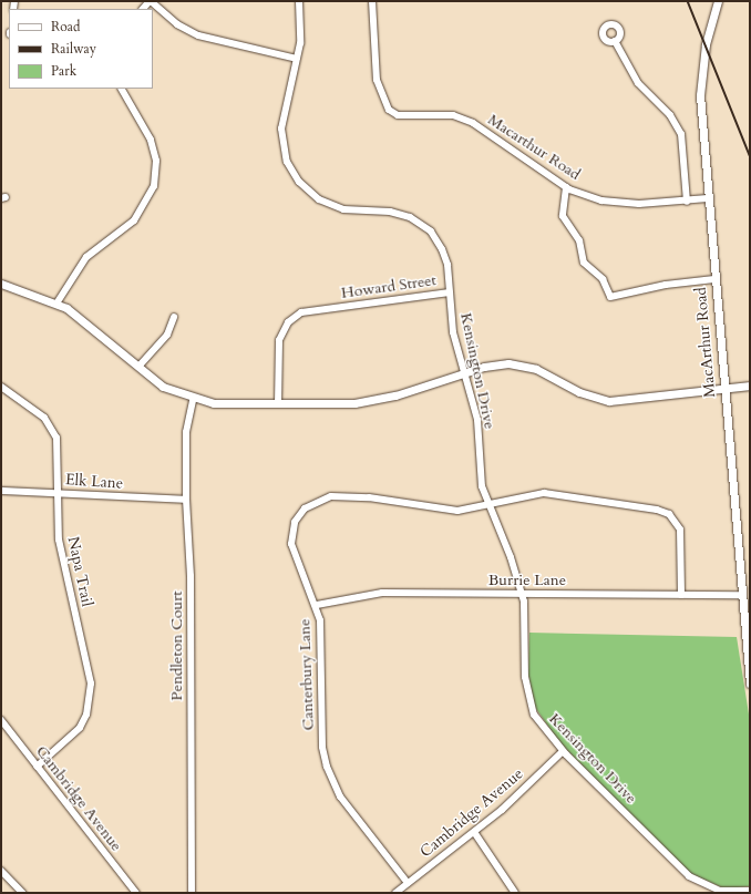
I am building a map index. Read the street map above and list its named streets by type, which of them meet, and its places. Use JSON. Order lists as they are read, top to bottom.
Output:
{
  "streets": {
    "street": [
      "Macarthur Road",
      "Howard Street",
      "MacArthur Road",
      "Kensington Drive",
      "Elk Lane",
      "Napa Trail",
      "Burrie Lane",
      "Pendleton Court",
      "Canterbury Lane",
      "Cambridge Avenue"
    ]
  },
  "crossings": [
    ["Macarthur Road", "MacArthur Road"],
    ["Howard Street", "Kensington Drive"],
    ["MacArthur Road", "Burrie Lane"],
    ["Kensington Drive", "Burrie Lane"],
    ["Kensington Drive", "Canterbury Lane"],
    ["Kensington Drive", "Cambridge Avenue"],
    ["Elk Lane", "Napa Trail"],
    ["Elk Lane", "Pendleton Court"],
    ["Napa Trail", "Cambridge Avenue"],
    ["Burrie Lane", "Canterbury Lane"],
    ["Canterbury Lane", "Cambridge Avenue"]
  ],
  "legend": ["Road", "Railway", "Park"]
}
